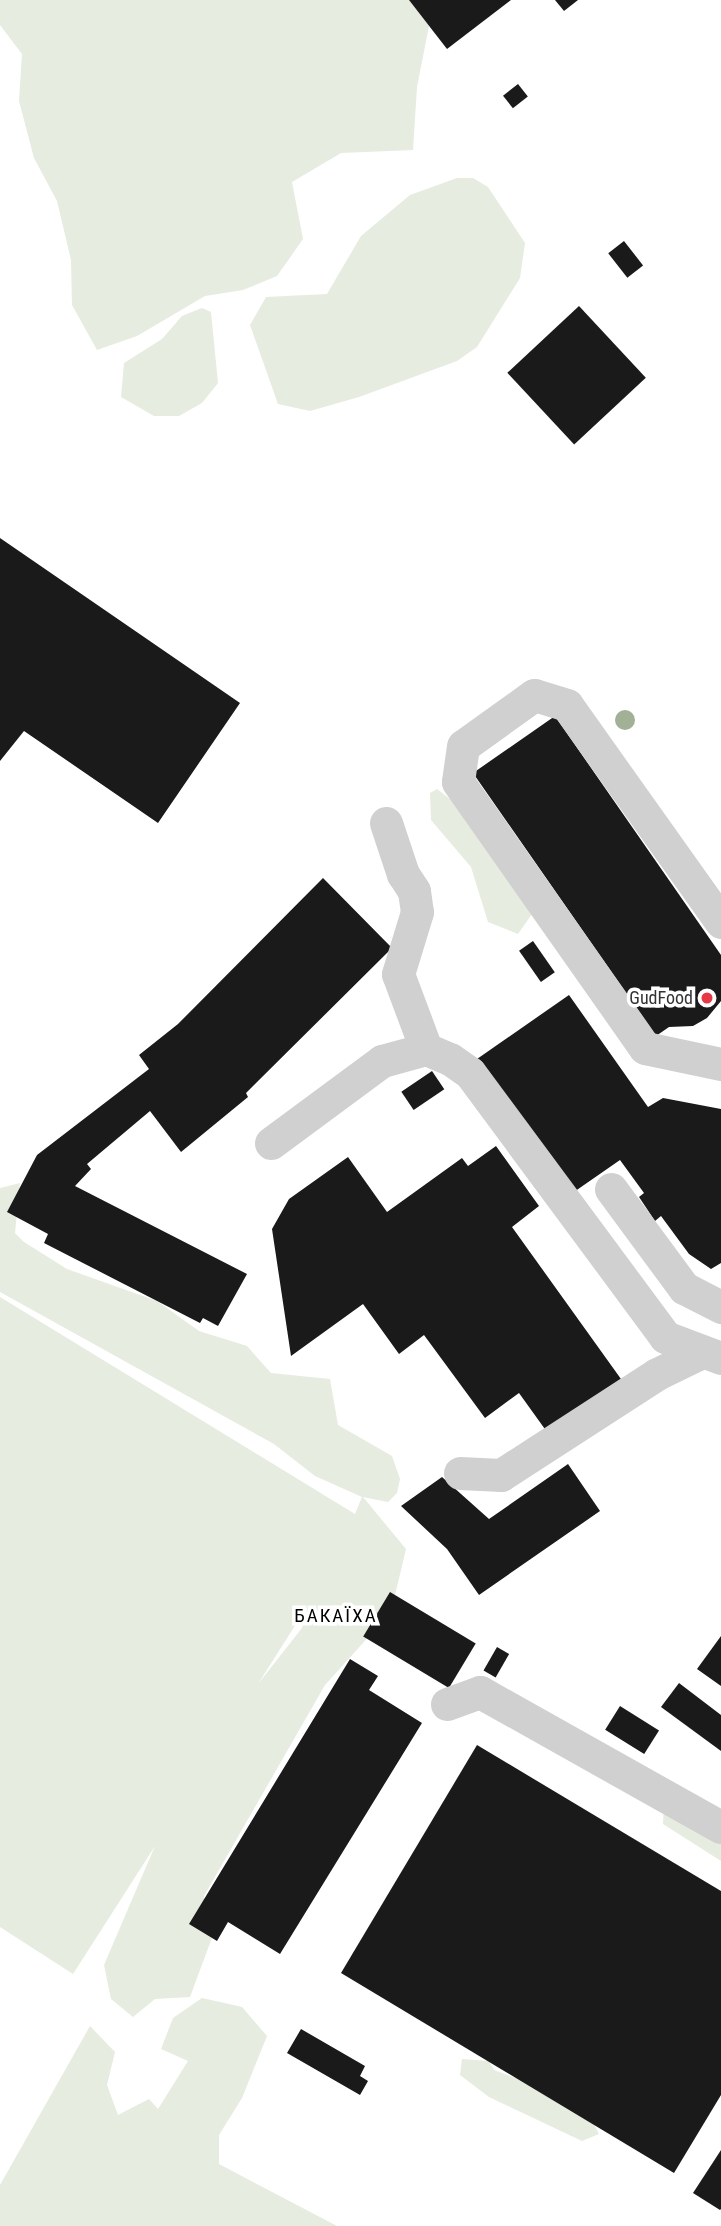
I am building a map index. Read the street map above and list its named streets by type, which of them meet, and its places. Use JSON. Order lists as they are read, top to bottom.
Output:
{
  "districts": ["БАКАЇХА"],
  "places": ["GudFood"]
}
